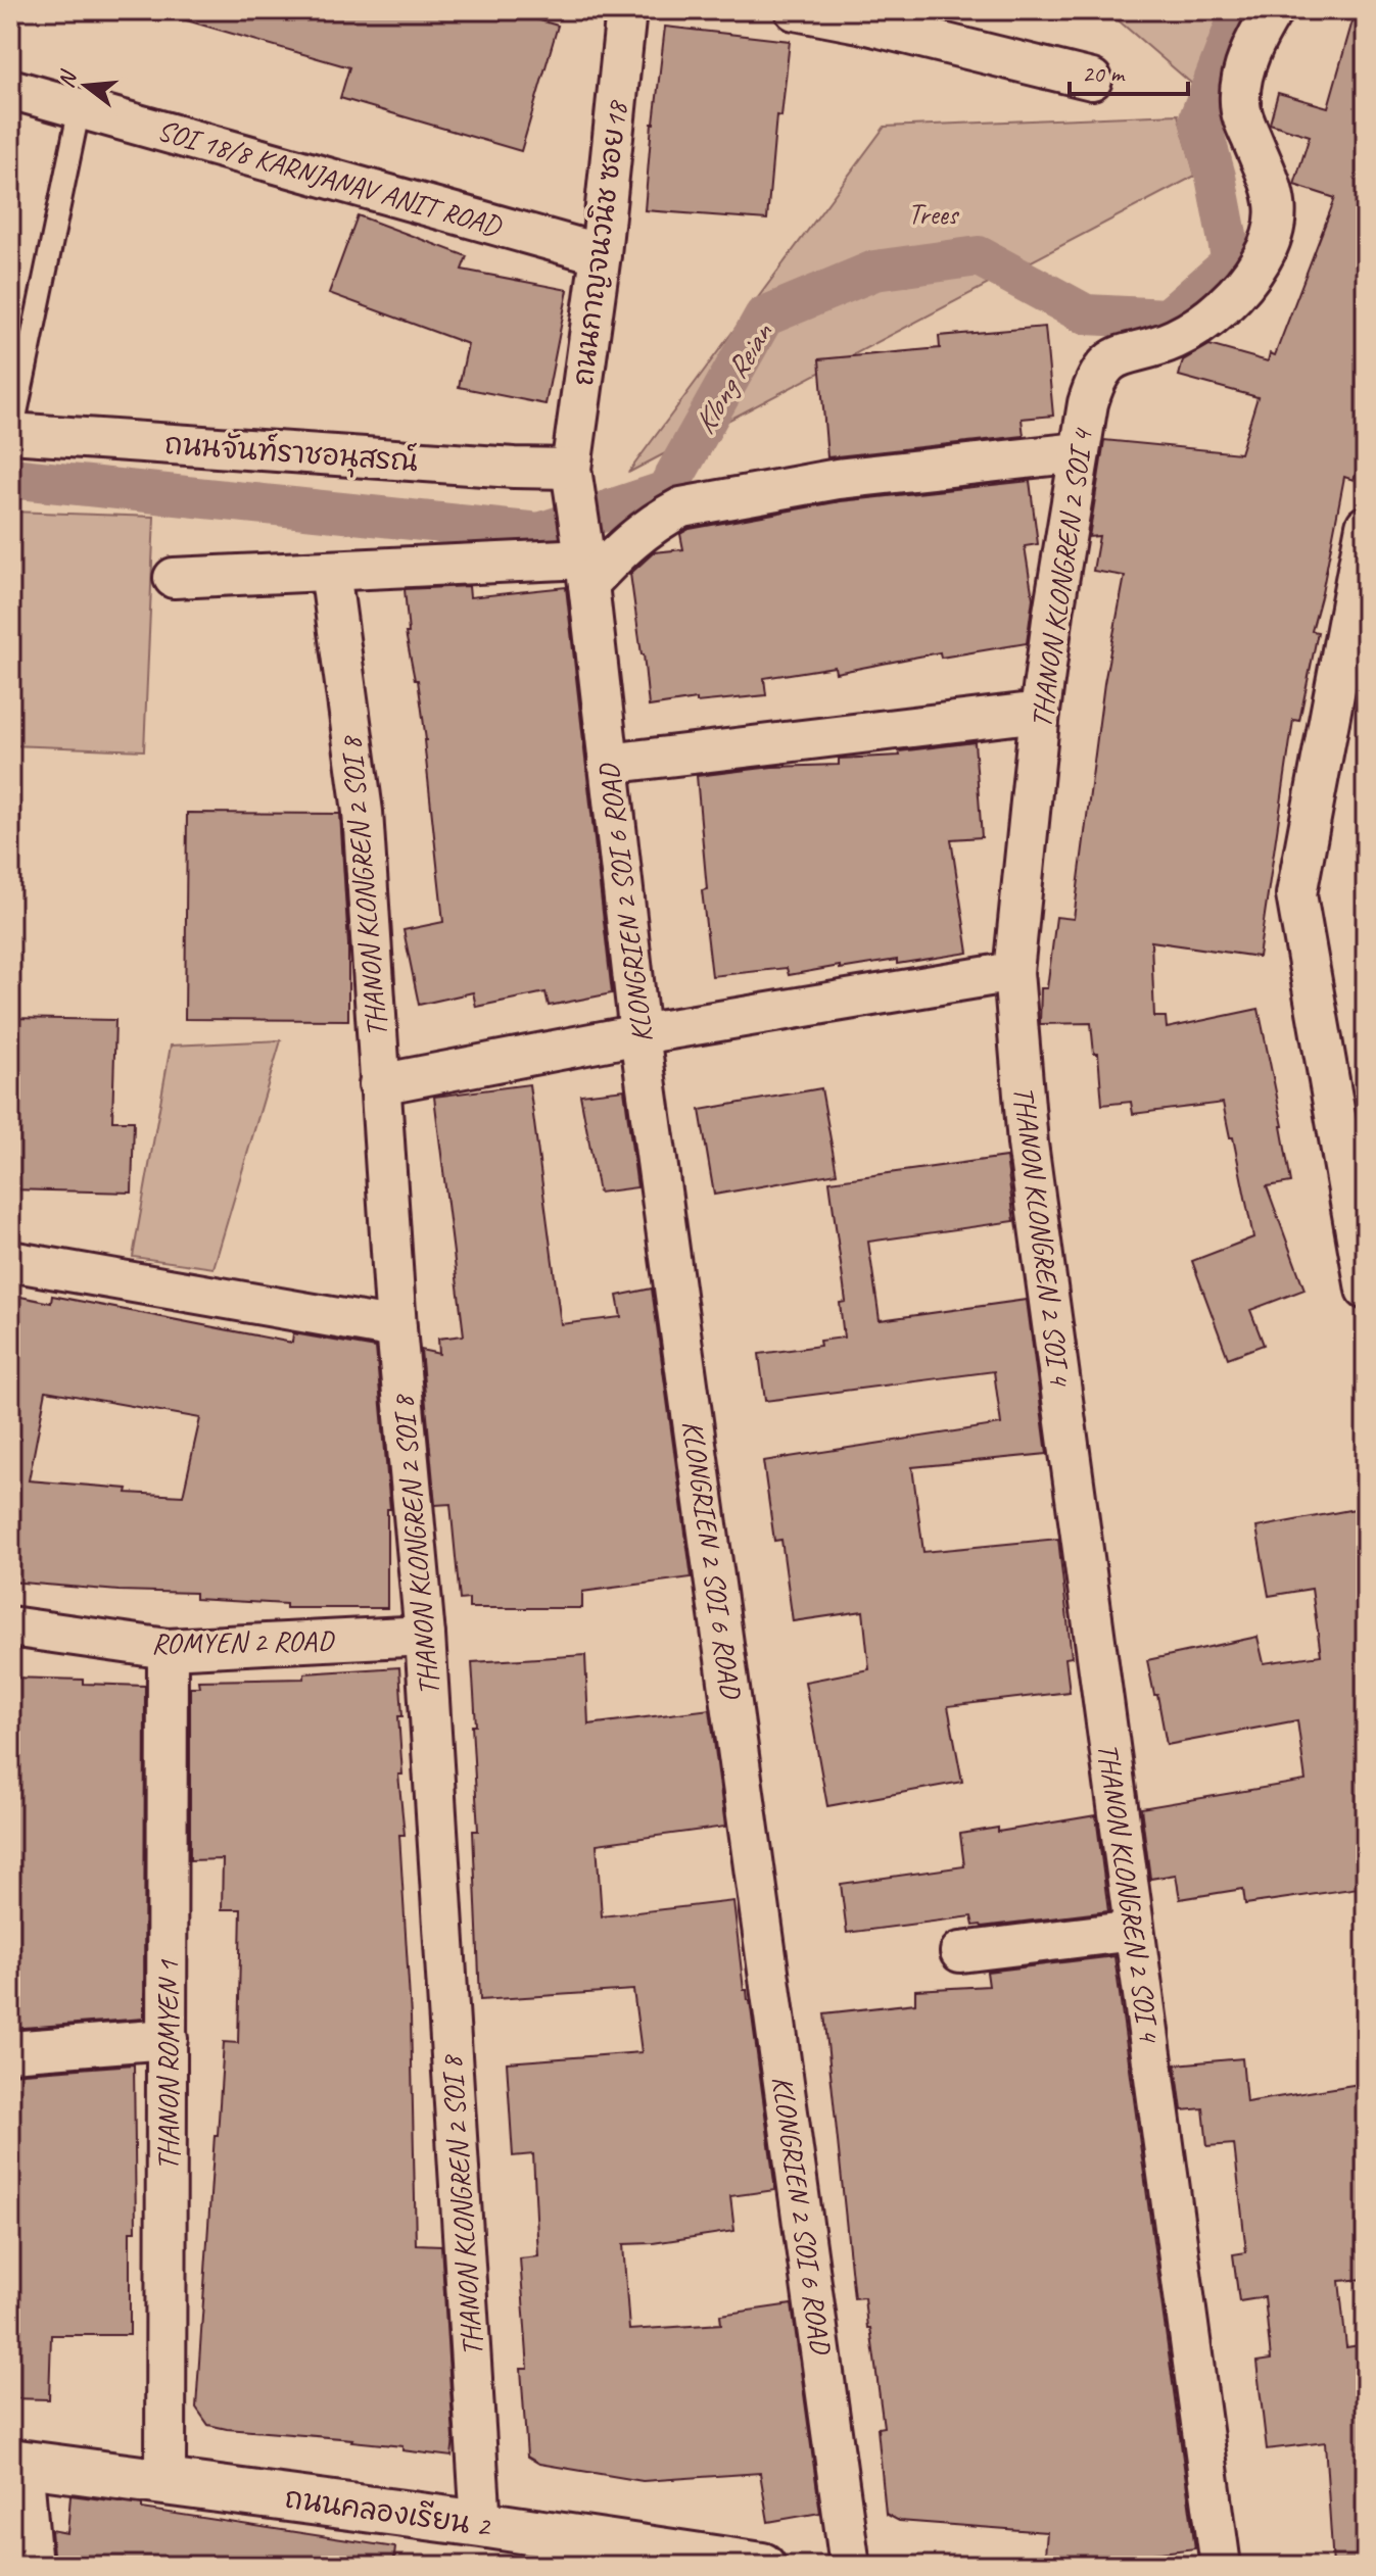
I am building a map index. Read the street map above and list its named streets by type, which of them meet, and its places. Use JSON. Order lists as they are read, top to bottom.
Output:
{
  "streets": {
    "street": [
      "SOI 18/8 KARNJANAV ANIT ROAD",
      "ถนนกาญจนวนิช ซอย18",
      "ถนนจันท์ราชอนุสรณ์",
      "THANON KLONGREN 2 SOI 4",
      "THANON KLONGREN 2 SOI 8",
      "KLONGRIEN 2 SOI 6 ROAD",
      "ROMYEN 2 ROAD",
      "THANON ROMYEN 1",
      "ถนนคลองเรียน 2"
    ]
  },
  "crossings": [
    ["SOI 18/8 KARNJANAV ANIT ROAD", "ถนนกาญจนวนิช ซอย18"],
    ["ถนนกาญจนวนิช ซอย18", "ถนนจันท์ราชอนุสรณ์"],
    ["ถนนกาญจนวนิช ซอย18", "KLONGRIEN 2 SOI 6 ROAD"],
    ["THANON KLONGREN 2 SOI 8", "ROMYEN 2 ROAD"],
    ["THANON KLONGREN 2 SOI 8", "ถนนคลองเรียน 2"],
    ["ROMYEN 2 ROAD", "THANON ROMYEN 1"],
    ["THANON ROMYEN 1", "ถนนคลองเรียน 2"]
  ],
  "water": ["Klong Reian"],
  "parks": ["Trees"],
  "scale_bar": "20 m",
  "north": "left"
}
